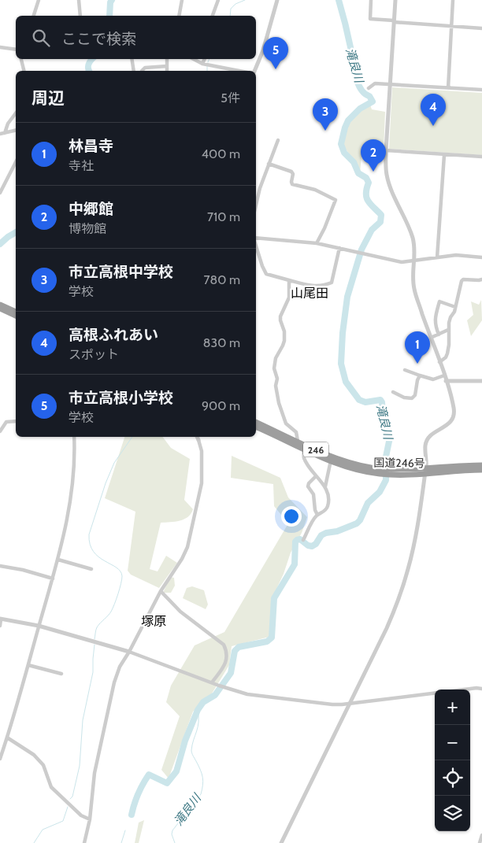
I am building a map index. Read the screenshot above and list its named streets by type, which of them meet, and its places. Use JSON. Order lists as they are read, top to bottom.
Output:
{
  "streets": {
    "highway": ["246", "国道246号"]
  },
  "districts": ["山尾田", "塚原"],
  "water": ["滝良川"],
  "page": {
    "search": "ここで検索",
    "pins": [
      "5",
      "4",
      "3",
      "2",
      "1"
    ],
    "heading": ["周辺", "5件"],
    "list": [
      {
        "mark": "1",
        "name": "林昌寺",
        "note": "寺社",
        "value": "400 m"
      },
      {
        "mark": "2",
        "name": "中郷館",
        "note": "博物館",
        "value": "710 m"
      },
      {
        "mark": "3",
        "name": "市立高根中学校",
        "note": "学校",
        "value": "780 m"
      },
      {
        "mark": "4",
        "name": "高根ふれあい",
        "note": "スポット",
        "value": "830 m"
      },
      {
        "mark": "5",
        "name": "市立高根小学校",
        "note": "学校",
        "value": "900 m"
      }
    ],
    "map_buttons": ["+", "−"]
  }
}
